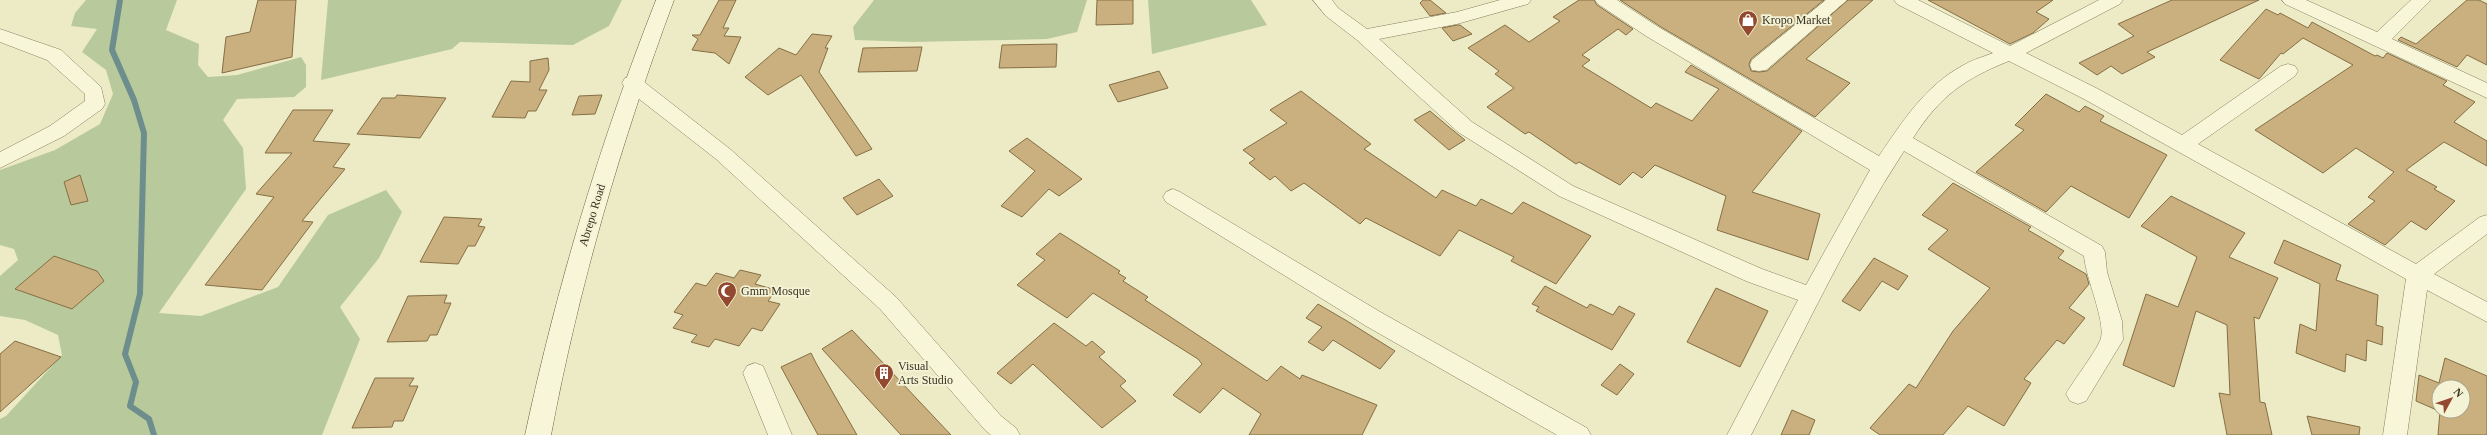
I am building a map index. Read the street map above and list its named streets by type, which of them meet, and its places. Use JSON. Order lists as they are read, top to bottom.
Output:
{
  "streets": {
    "main road": ["Abrepo Road"]
  },
  "places": {
    "shop": ["Kropo Market"],
    "mosque": ["Gmm Mosque"],
    "building": ["Visual Arts Studio"]
  },
  "north": "top right"
}
